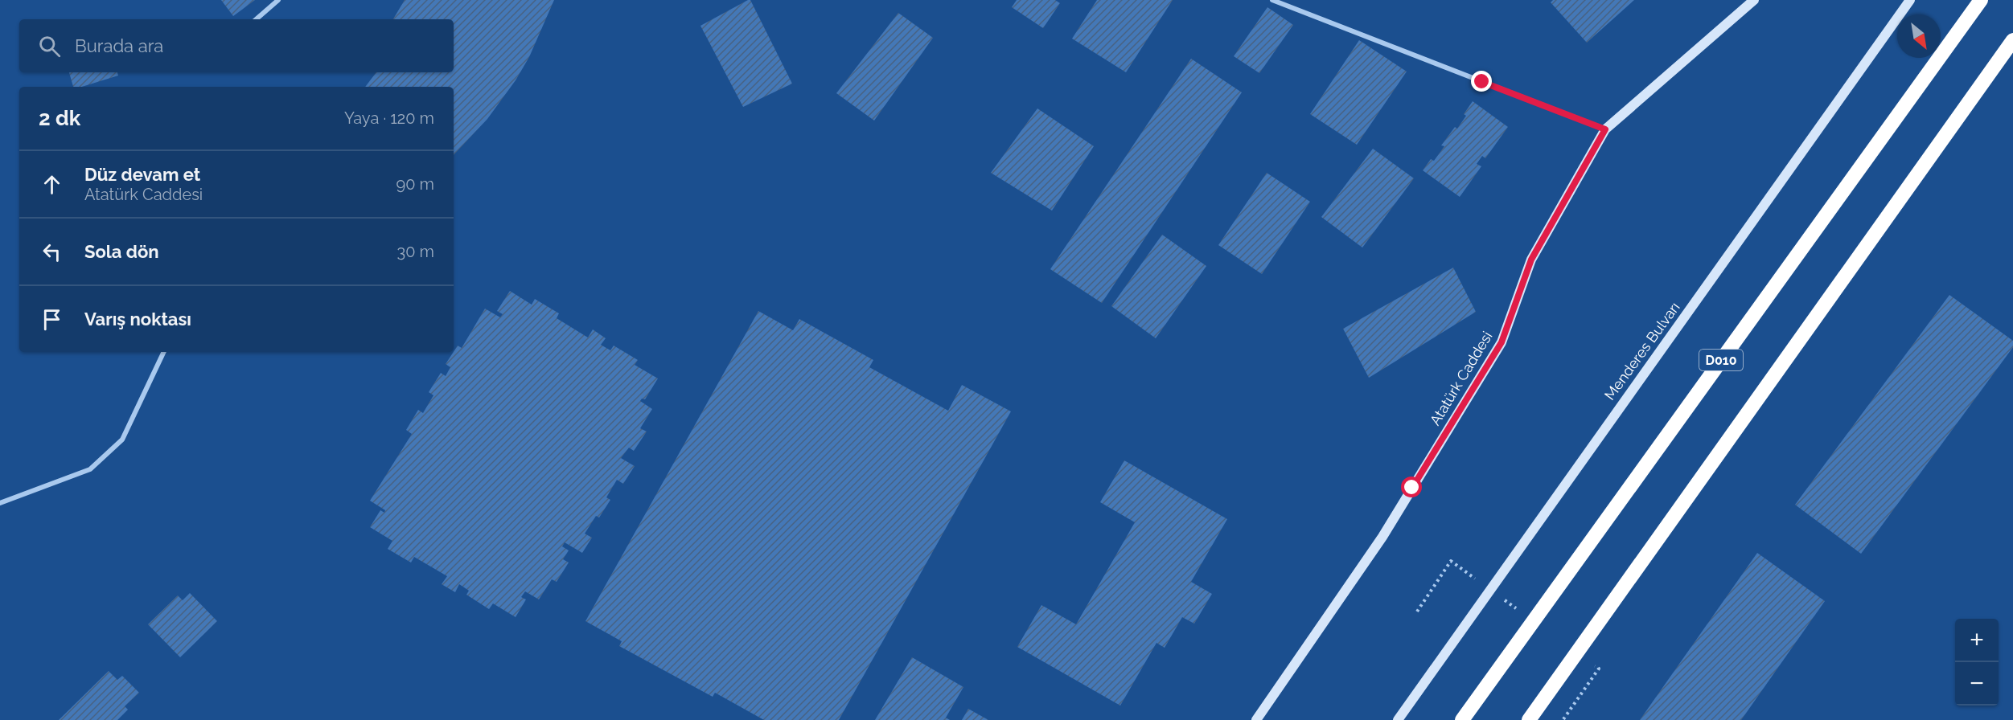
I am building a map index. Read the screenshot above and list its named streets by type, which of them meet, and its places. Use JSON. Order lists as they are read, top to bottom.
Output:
{
  "streets": {
    "highway": ["D010"],
    "street": ["Menderes Bulvarı", "Atatürk Caddesi"]
  },
  "north": "bottom right",
  "page": {
    "search": "Burada ara",
    "heading": ["2 dk", "Yaya · 120 m"],
    "list": [
      ["Düz devam et", "Atatürk Caddesi", "90 m"],
      ["Sola dön", "30 m"],
      "Varış noktası"
    ],
    "map_buttons": ["+", "−"]
  }
}
